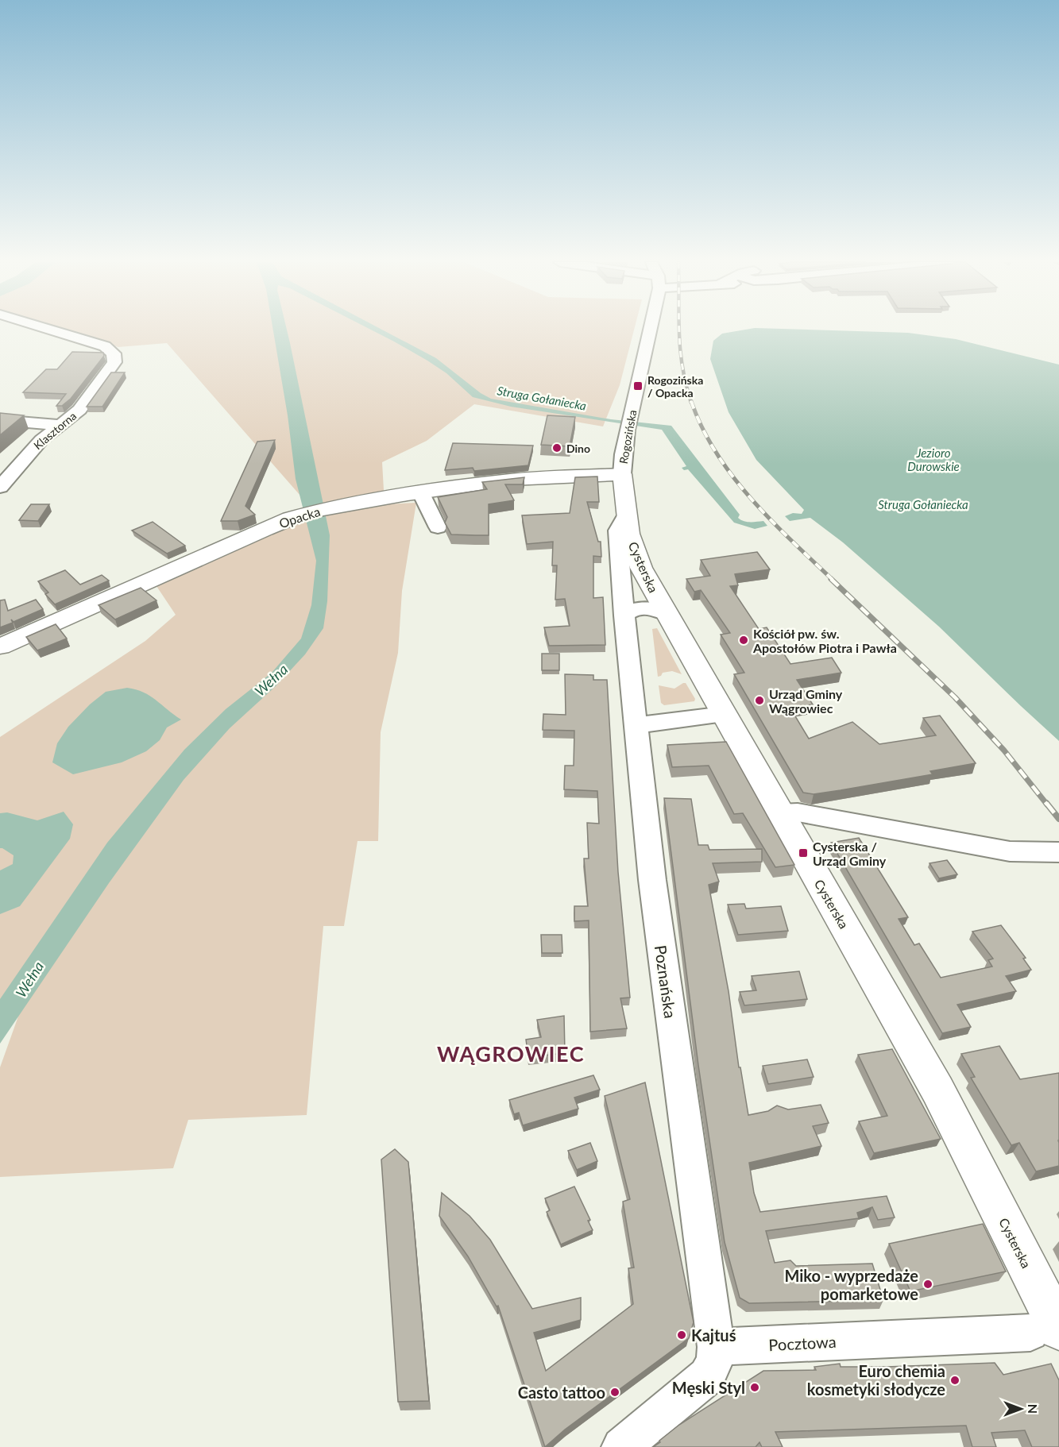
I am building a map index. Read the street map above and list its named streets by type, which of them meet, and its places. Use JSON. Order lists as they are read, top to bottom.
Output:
{
  "streets": {
    "main road": ["Opacka", "Cysterska"],
    "street": [
      "Klasztorna",
      "Rogozińska",
      "Poznańska",
      "Pocztowa"
    ]
  },
  "crossings": [
    ["Rogozińska", "Opacka"],
    ["Rogozińska", "Cysterska"],
    ["Opacka", "Cysterska"],
    ["Cysterska", "Poznańska"],
    ["Cysterska", "Pocztowa"],
    ["Poznańska", "Pocztowa"]
  ],
  "districts": ["WĄGROWIEC"],
  "water": ["Struga Gołaniecka", "Jezioro Durowskie", "Wełna"],
  "places": {
    "transit": ["Rogozińska / Opacka", "Cysterska / Urząd Gminy"],
    "other": [
      "Dino",
      "Kościół pw. św. Apostołów Piotra i Pawła",
      "Urząd Gminy Wągrowiec",
      "Miko - wyprzedaże pomarketowe",
      "Kajtuś",
      "Euro chemia kosmetyki słodycze",
      "Męski Styl",
      "Casto tattoo"
    ]
  },
  "north": "right"
}
